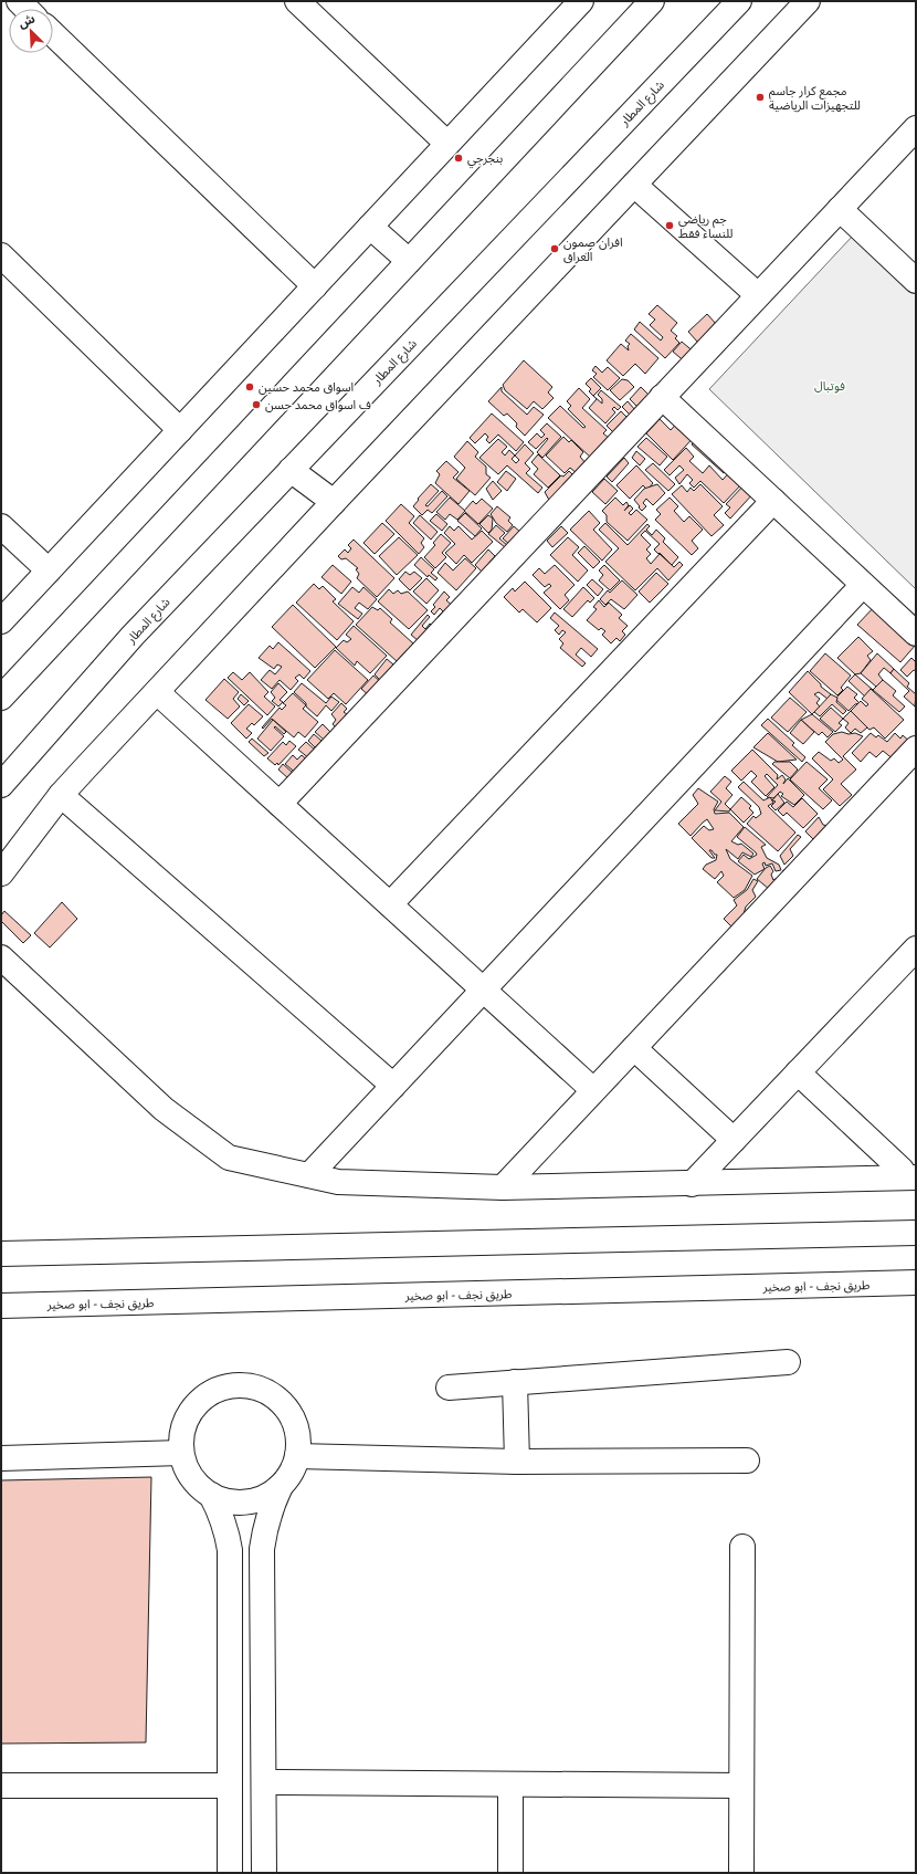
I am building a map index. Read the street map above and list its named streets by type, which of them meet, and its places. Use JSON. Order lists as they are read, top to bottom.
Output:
{
  "streets": {
    "main road": ["شارع المطار", "طريق نجف - ابو صخير"]
  },
  "parks": ["فوتبال"],
  "places": [
    "مجمع كرار جاسم للتجهيزات الرياضية",
    "بنجرجي",
    "جم رياضي للنساء فقط",
    "افران صمون العراق",
    "اسواق محمد حسين",
    "ف اسواق محمد حسن"
  ],
  "north": "top left"
}
